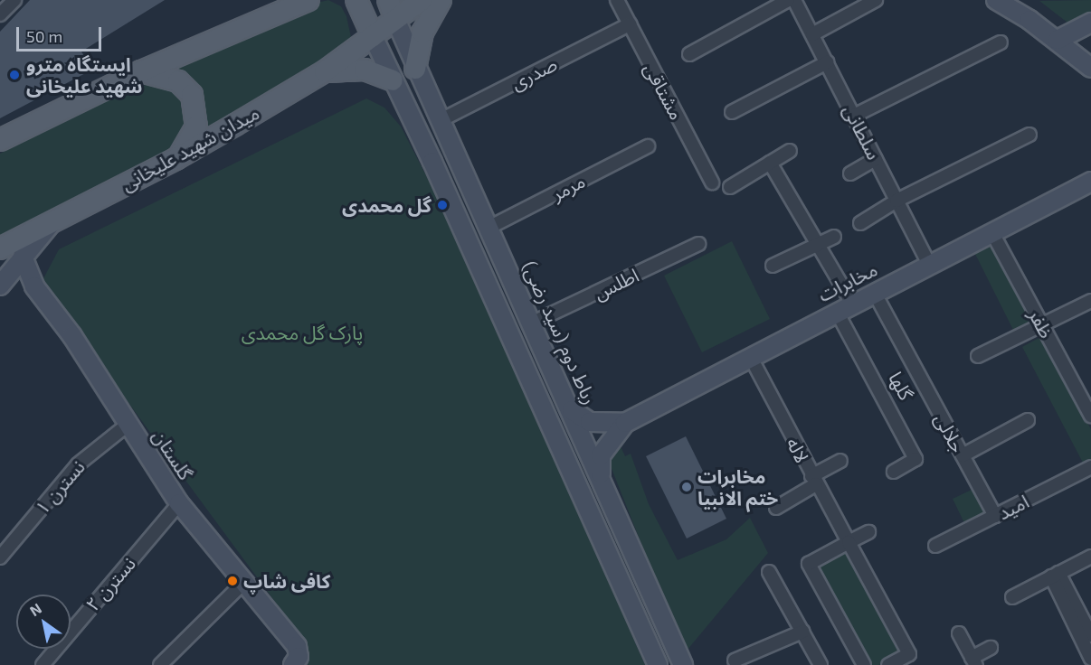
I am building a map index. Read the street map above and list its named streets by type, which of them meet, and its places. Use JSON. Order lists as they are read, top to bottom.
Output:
{
  "streets": {
    "main road": [
      "میدان شهید علیخانی",
      "مخابرات",
      "رباط دوم (سید رضی)",
      "گلستان"
    ],
    "street": [
      "صدری",
      "مشتاقی",
      "سلطانی",
      "مرمر",
      "اطلس",
      "ظفر",
      "گلها",
      "جلالی",
      "لاله",
      "نسترن ۱",
      "امید",
      "نسترن ۲"
    ]
  },
  "crossings": [
    ["صدری", "مشتاقی"],
    ["صدری", "رباط دوم (سید رضی)"],
    ["سلطانی", "مخابرات"],
    ["میدان شهید علیخانی", "رباط دوم (سید رضی)"],
    ["مرمر", "رباط دوم (سید رضی)"],
    ["مخابرات", "ظفر"],
    ["مخابرات", "گلها"],
    ["مخابرات", "جلالی"],
    ["مخابرات", "لاله"],
    ["اطلس", "رباط دوم (سید رضی)"],
    ["جلالی", "امید"],
    ["گلستان", "نسترن ۱"],
    ["گلستان", "نسترن ۲"]
  ],
  "parks": ["پارک گل محمدی"],
  "places": [
    "ایستگاه مترو شهید علیخانی",
    "گل محمدی",
    "مخابرات ختم الانبیا",
    "کافی شاپ"
  ],
  "scale_bar": "50 m",
  "north": "top left"
}
